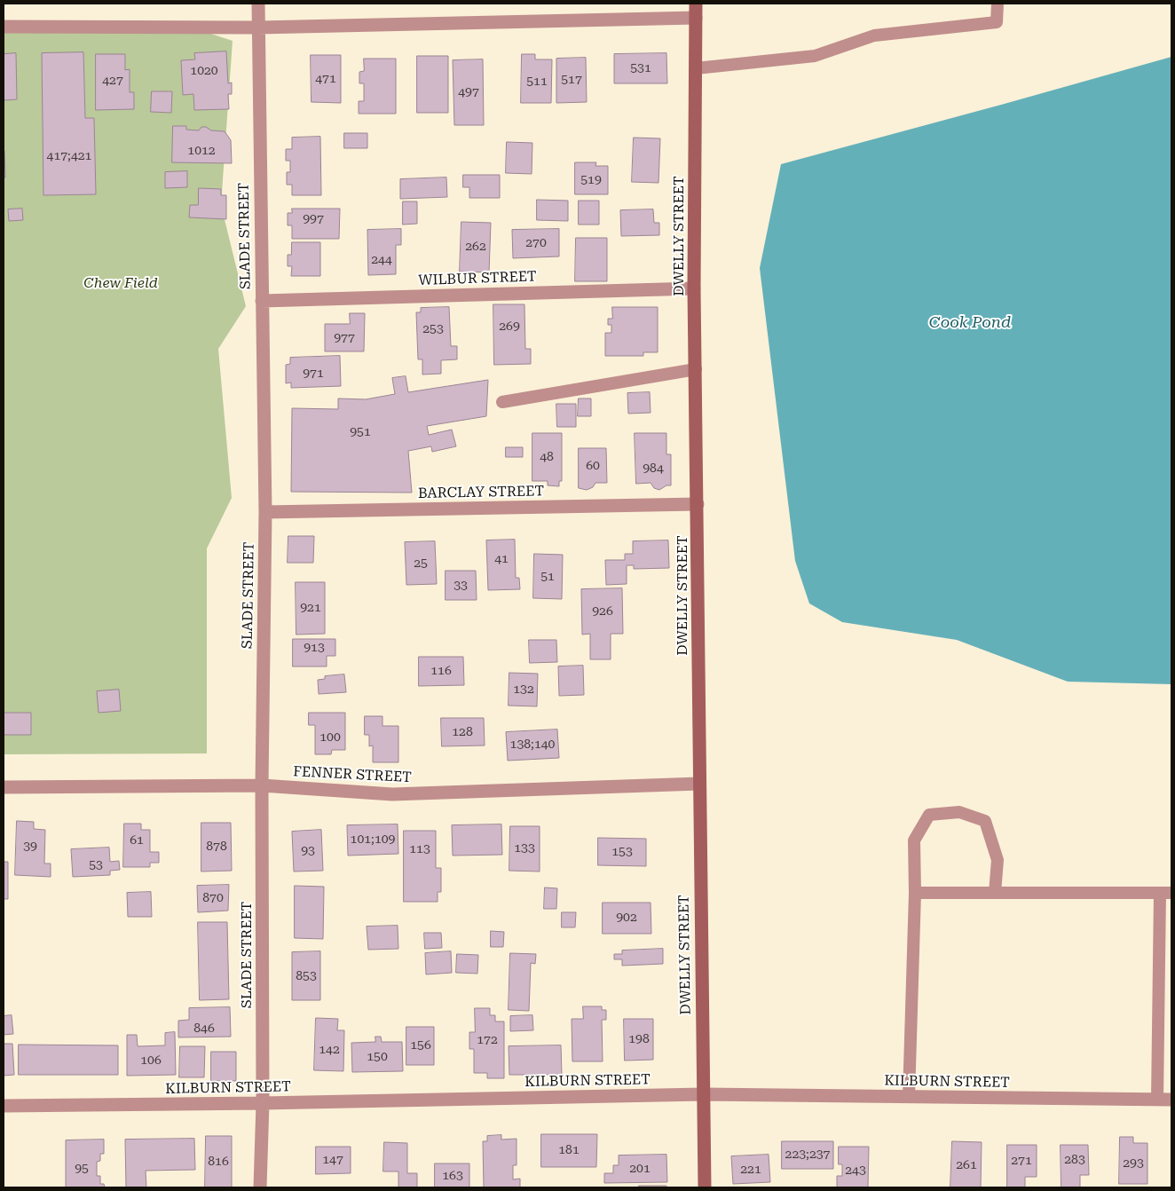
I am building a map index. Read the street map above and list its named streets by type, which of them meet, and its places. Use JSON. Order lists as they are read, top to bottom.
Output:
{
  "streets": {
    "main road": ["DWELLY STREET"],
    "street": [
      "SLADE STREET",
      "WILBUR STREET",
      "BARCLAY STREET",
      "FENNER STREET",
      "KILBURN STREET"
    ]
  },
  "crossings": [
    ["SLADE STREET", "WILBUR STREET"],
    ["SLADE STREET", "BARCLAY STREET"],
    ["SLADE STREET", "FENNER STREET"],
    ["SLADE STREET", "KILBURN STREET"],
    ["DWELLY STREET", "WILBUR STREET"],
    ["DWELLY STREET", "BARCLAY STREET"],
    ["DWELLY STREET", "FENNER STREET"],
    ["DWELLY STREET", "KILBURN STREET"]
  ],
  "water": ["Cook Pond"],
  "parks": ["Chew Field"],
  "house_numbers": [
    "531",
    "1020",
    "471",
    "517",
    "427",
    "511",
    "497",
    "1012",
    "417;421",
    "519",
    "997",
    "270",
    "262",
    "244",
    "269",
    "253",
    "977",
    "971",
    "951",
    "48",
    "60",
    "984",
    "41",
    "25",
    "51",
    "33",
    "921",
    "926",
    "913",
    "116",
    "132",
    "128",
    "100",
    "138;140",
    "101;109",
    "61",
    "39",
    "878",
    "133",
    "113",
    "93",
    "153",
    "53",
    "870",
    "902",
    "853",
    "846",
    "198",
    "172",
    "156",
    "142",
    "150",
    "106",
    "181",
    "223;237",
    "147",
    "283",
    "271",
    "816",
    "293",
    "261",
    "95",
    "201",
    "221",
    "243",
    "163"
  ]
}
